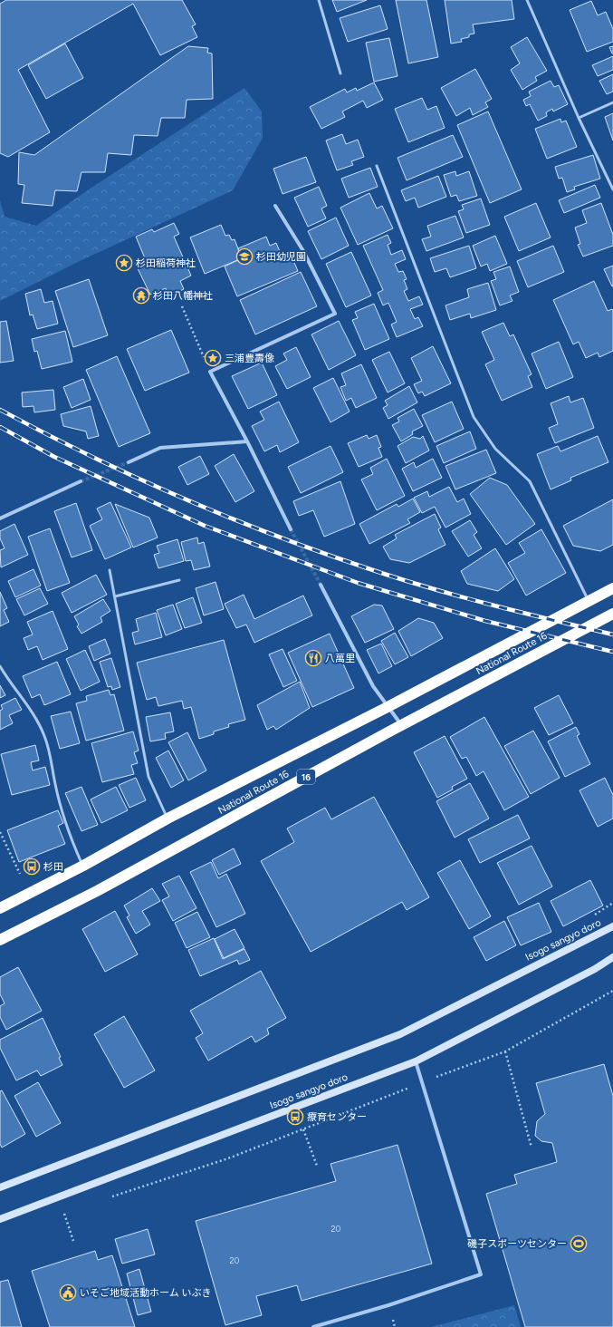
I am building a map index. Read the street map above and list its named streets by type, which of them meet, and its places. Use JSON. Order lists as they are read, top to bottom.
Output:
{
  "streets": {
    "highway": ["National Route 16", "16"],
    "street": ["Isogo sangyo doro"]
  },
  "places": {
    "school or university": ["杉田幼児園"],
    "place": ["杉田稲荷神社", "三浦豊壽像"],
    "temple": ["杉田八幡神社"],
    "restaurant": ["八萬里"],
    "bus stop": ["杉田", "療育センター"],
    "sports": ["磯子スポーツセンター"],
    "public building": ["いそご地域活動ホーム いぶき"]
  },
  "house_numbers": ["20", "20"]
}
